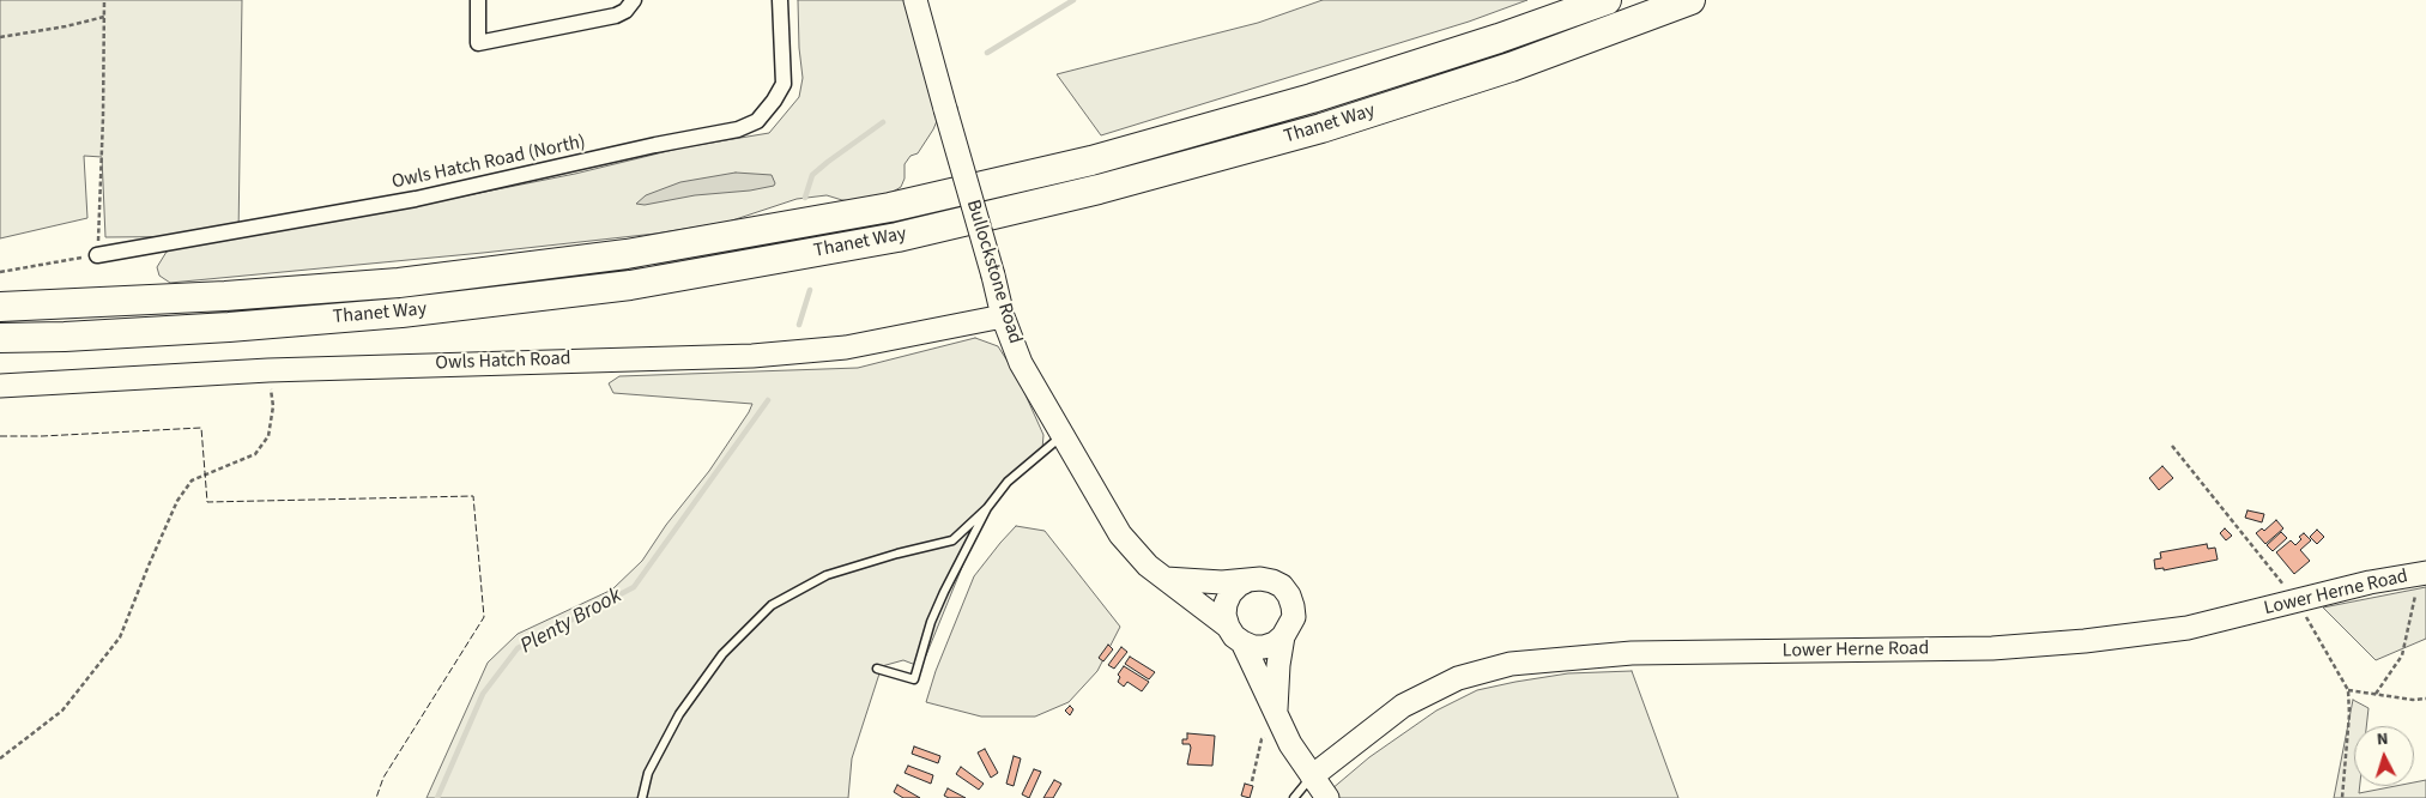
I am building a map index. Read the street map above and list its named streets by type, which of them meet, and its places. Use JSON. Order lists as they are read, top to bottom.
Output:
{
  "streets": {
    "highway": ["Thanet Way"],
    "street": [
      "Owls Hatch Road (North)",
      "Bullockstone Road",
      "Owls Hatch Road",
      "Lower Herne Road"
    ]
  },
  "crossings": [
    ["Bullockstone Road", "Owls Hatch Road"],
    ["Bullockstone Road", "Lower Herne Road"]
  ],
  "water": ["Plenty Brook"],
  "north": "top"
}
